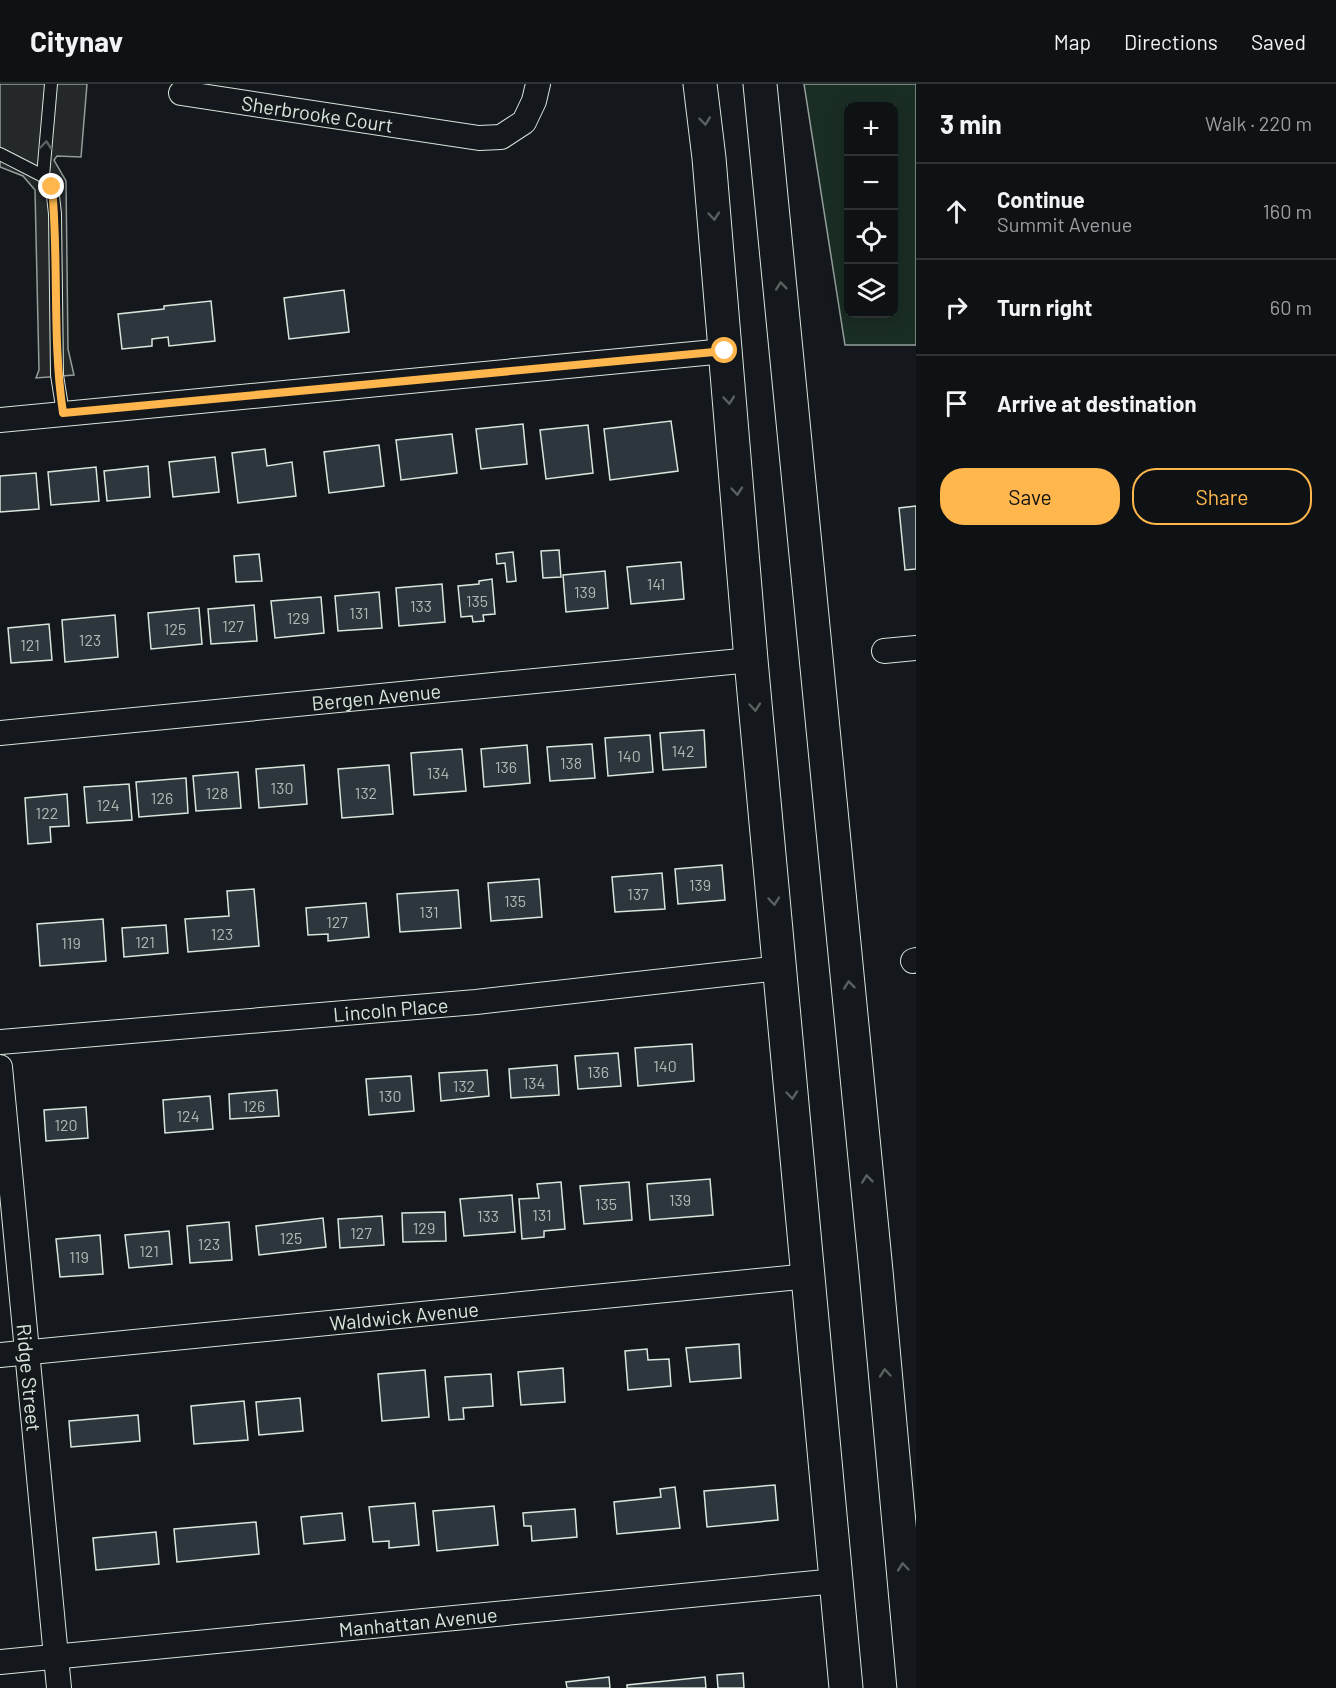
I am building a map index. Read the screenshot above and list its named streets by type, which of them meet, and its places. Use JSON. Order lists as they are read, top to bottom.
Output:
{
  "streets": {
    "street": [
      "Sherbrooke Court",
      "Bergen Avenue",
      "Lincoln Place",
      "Waldwick Avenue",
      "Ridge Street",
      "Manhattan Avenue"
    ]
  },
  "crossings": [
    ["Waldwick Avenue", "Ridge Street"],
    ["Ridge Street", "Manhattan Avenue"]
  ],
  "house_numbers": [
    "141",
    "139",
    "135",
    "133",
    "131",
    "129",
    "127",
    "125",
    "123",
    "121",
    "142",
    "140",
    "138",
    "136",
    "134",
    "130",
    "128",
    "132",
    "126",
    "124",
    "122",
    "139",
    "137",
    "135",
    "131",
    "127",
    "123",
    "121",
    "119",
    "140",
    "136",
    "134",
    "132",
    "130",
    "126",
    "124",
    "120",
    "139",
    "135",
    "131",
    "133",
    "129",
    "127",
    "125",
    "123",
    "121",
    "119"
  ],
  "page": {
    "header": "Citynav",
    "nav": ["Map", "Directions", "Saved"],
    "heading": ["3 min", "Walk · 220 m"],
    "map_buttons": ["+", "−"],
    "list": [
      ["Continue", "Summit Avenue", "160 m"],
      ["Turn right", "60 m"],
      "Arrive at destination"
    ],
    "buttons": ["Save", "Share"]
  }
}
